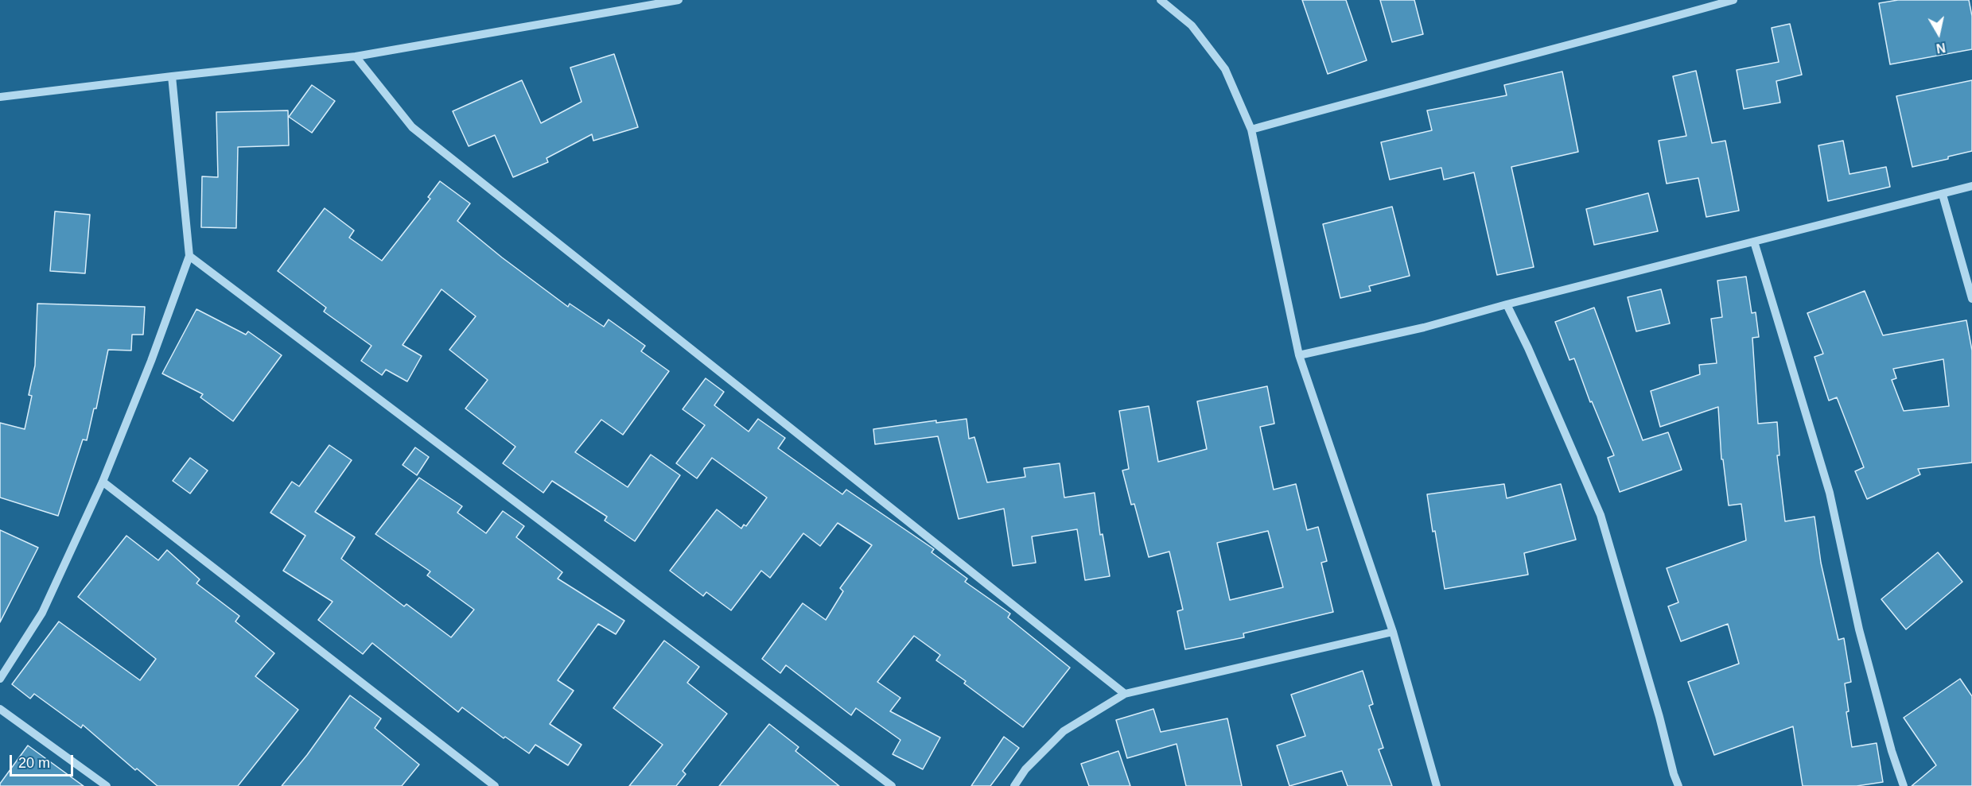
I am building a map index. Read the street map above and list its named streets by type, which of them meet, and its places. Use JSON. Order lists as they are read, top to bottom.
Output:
{
  "scale_bar": "20 m",
  "north": "bottom"
}
